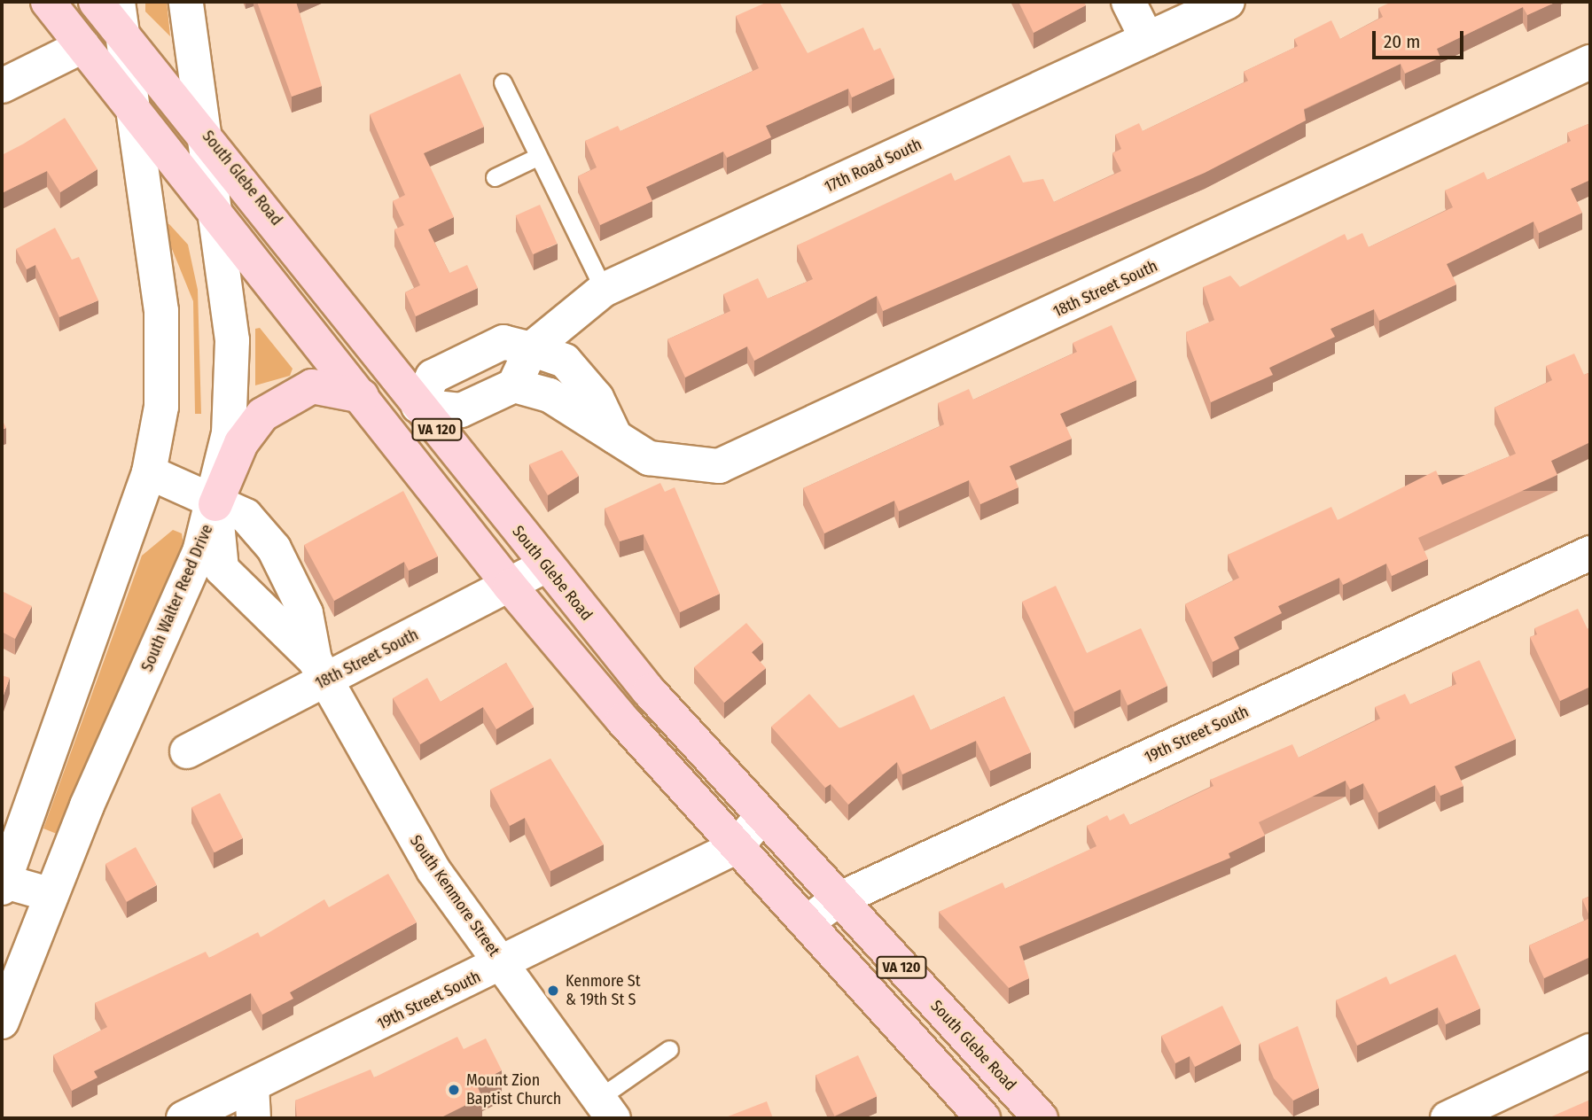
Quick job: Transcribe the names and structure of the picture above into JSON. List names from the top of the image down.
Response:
{
  "streets": {
    "main road": ["South Glebe Road", "VA 120"],
    "street": [
      "17th Road South",
      "18th Street South",
      "South Walter Reed Drive",
      "19th Street South",
      "South Kenmore Street"
    ]
  },
  "crossings": [
    ["17th Road South", "18th Street South"],
    ["South Glebe Road", "18th Street South"],
    ["South Glebe Road", "South Walter Reed Drive"],
    ["South Glebe Road", "19th Street South"],
    ["18th Street South", "VA 120"],
    ["18th Street South", "South Kenmore Street"],
    ["VA 120", "South Walter Reed Drive"],
    ["VA 120", "19th Street South"],
    ["South Walter Reed Drive", "South Kenmore Street"],
    ["19th Street South", "South Kenmore Street"]
  ],
  "places": ["Kenmore St & 19th St S", "Mount Zion Baptist Church"],
  "scale_bar": "20 m"
}
